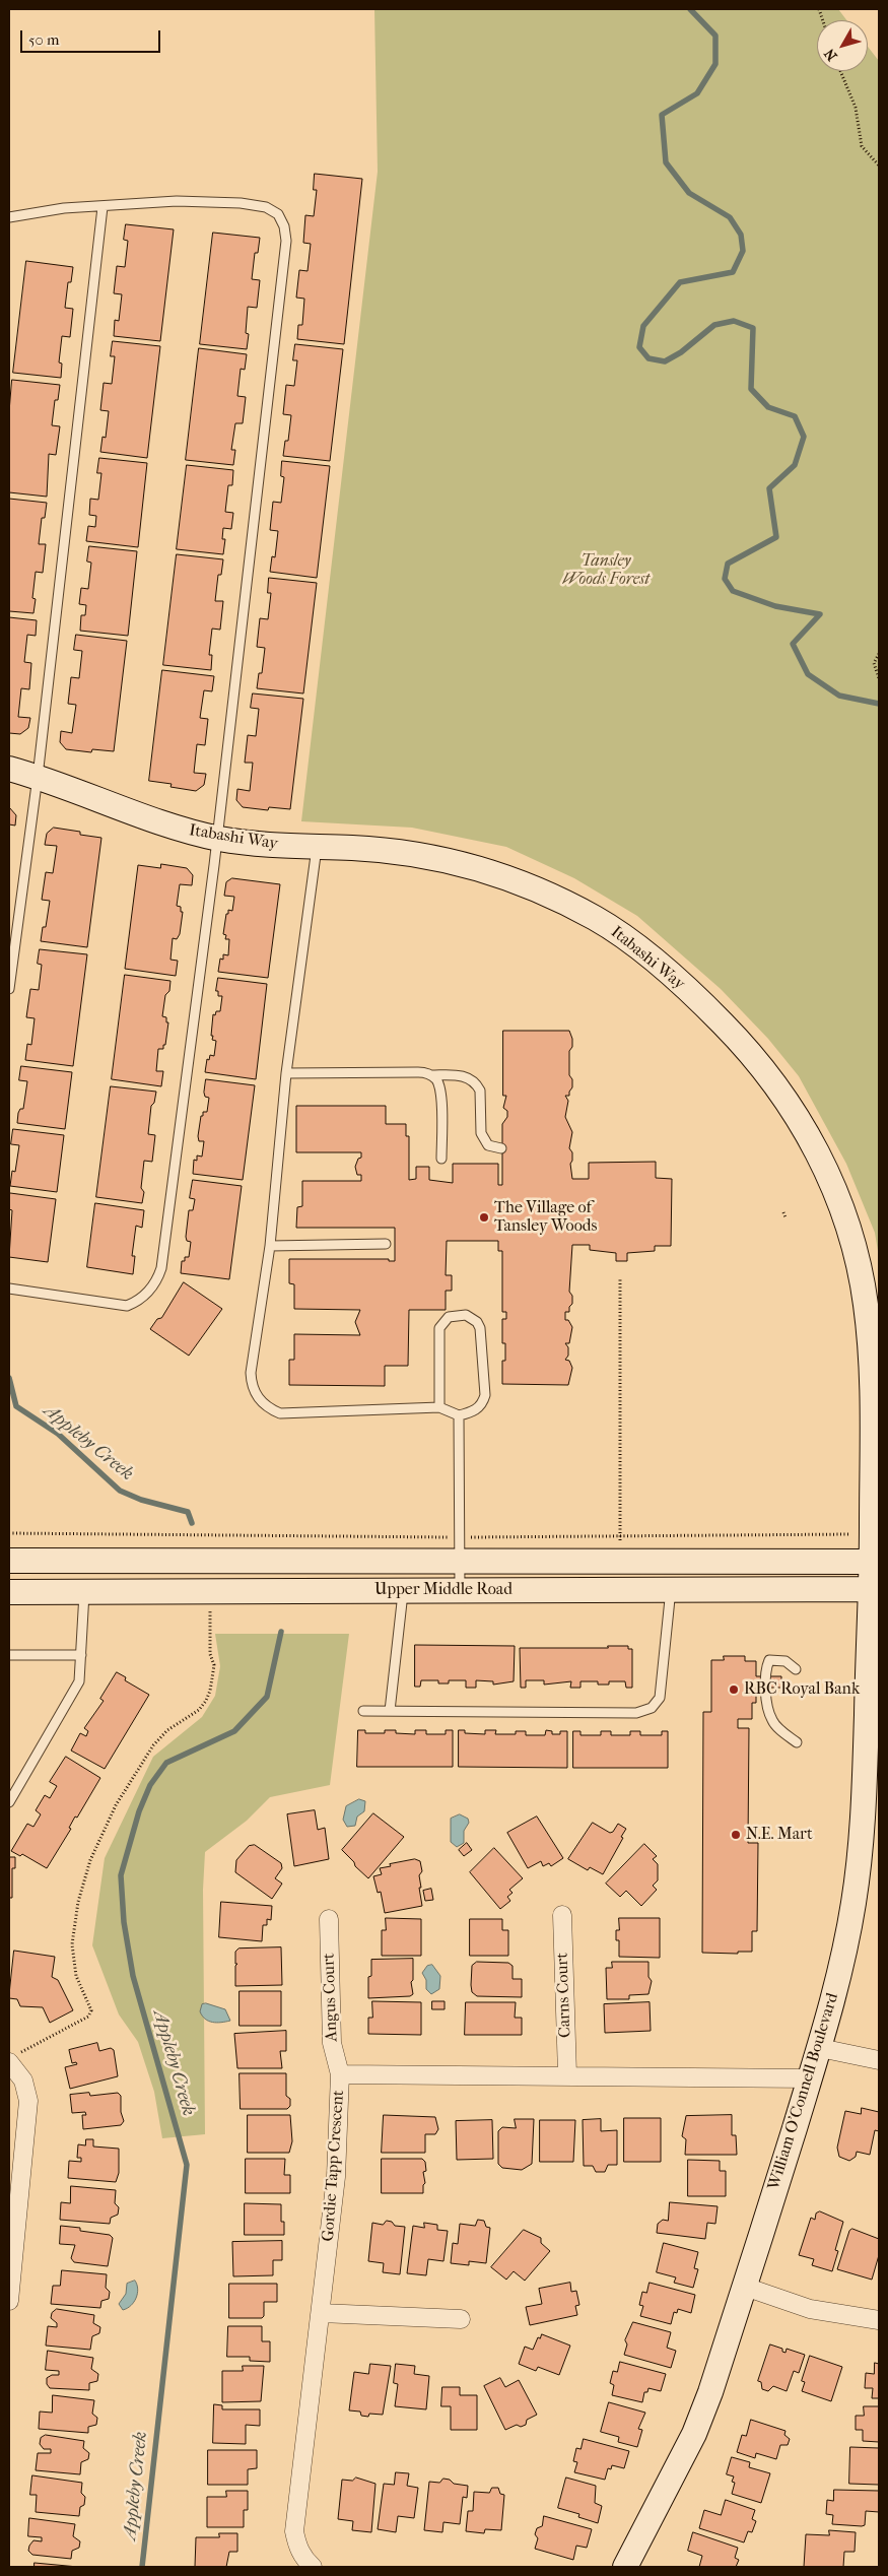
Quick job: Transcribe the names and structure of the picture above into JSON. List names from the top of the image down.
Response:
{
  "streets": {
    "street": [
      "Itabashi Way",
      "Upper Middle Road",
      "Carns Court",
      "Angus Court",
      "William O'Connell Boulevard",
      "Gordie Tapp Crescent"
    ]
  },
  "crossings": [
    ["Itabashi Way", "Upper Middle Road"],
    ["Itabashi Way", "William O'Connell Boulevard"],
    ["Upper Middle Road", "William O'Connell Boulevard"],
    ["Carns Court", "Gordie Tapp Crescent"],
    ["Angus Court", "Gordie Tapp Crescent"],
    ["William O'Connell Boulevard", "Gordie Tapp Crescent"]
  ],
  "water": ["Appleby Creek"],
  "parks": ["Tansley Woods Forest"],
  "places": ["The Village of Tansley Woods", "RBC Royal Bank", "N.E. Mart"],
  "scale_bar": "50 m",
  "north": "bottom left"
}
